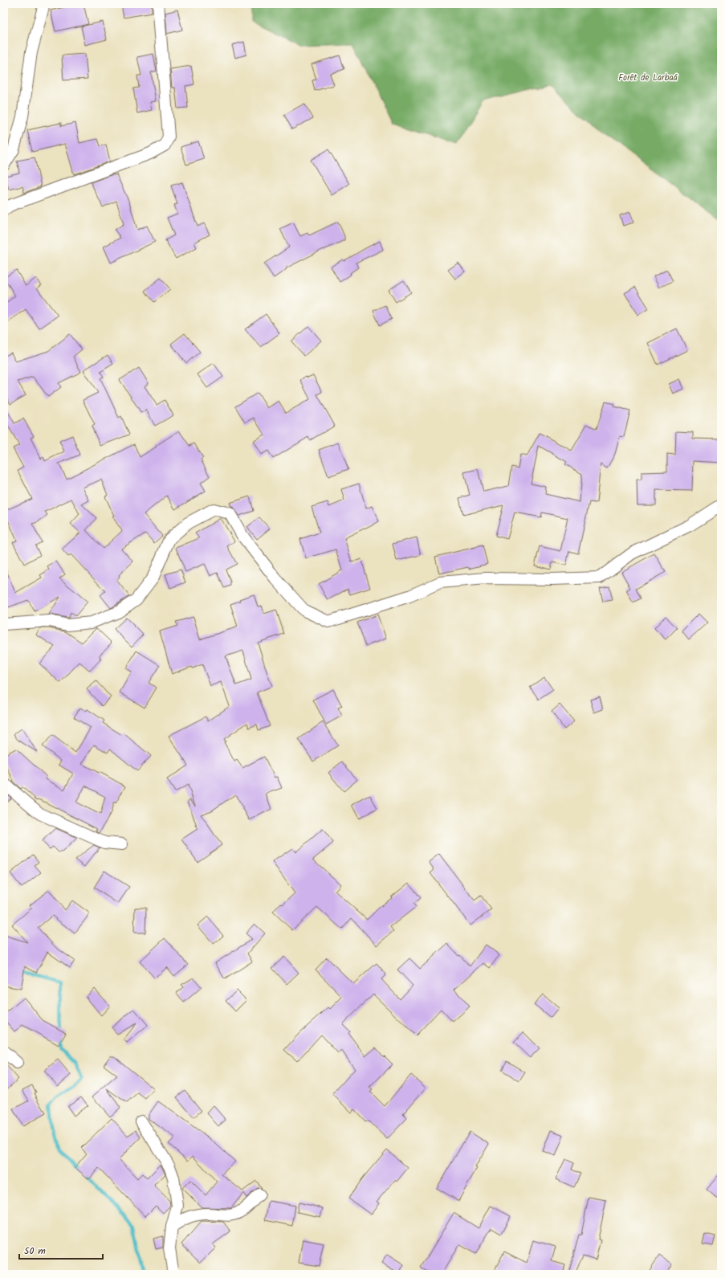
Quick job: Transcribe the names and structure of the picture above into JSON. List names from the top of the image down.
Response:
{
  "parks": ["Forêt de Larbaâ"],
  "scale_bar": "50 m"
}
